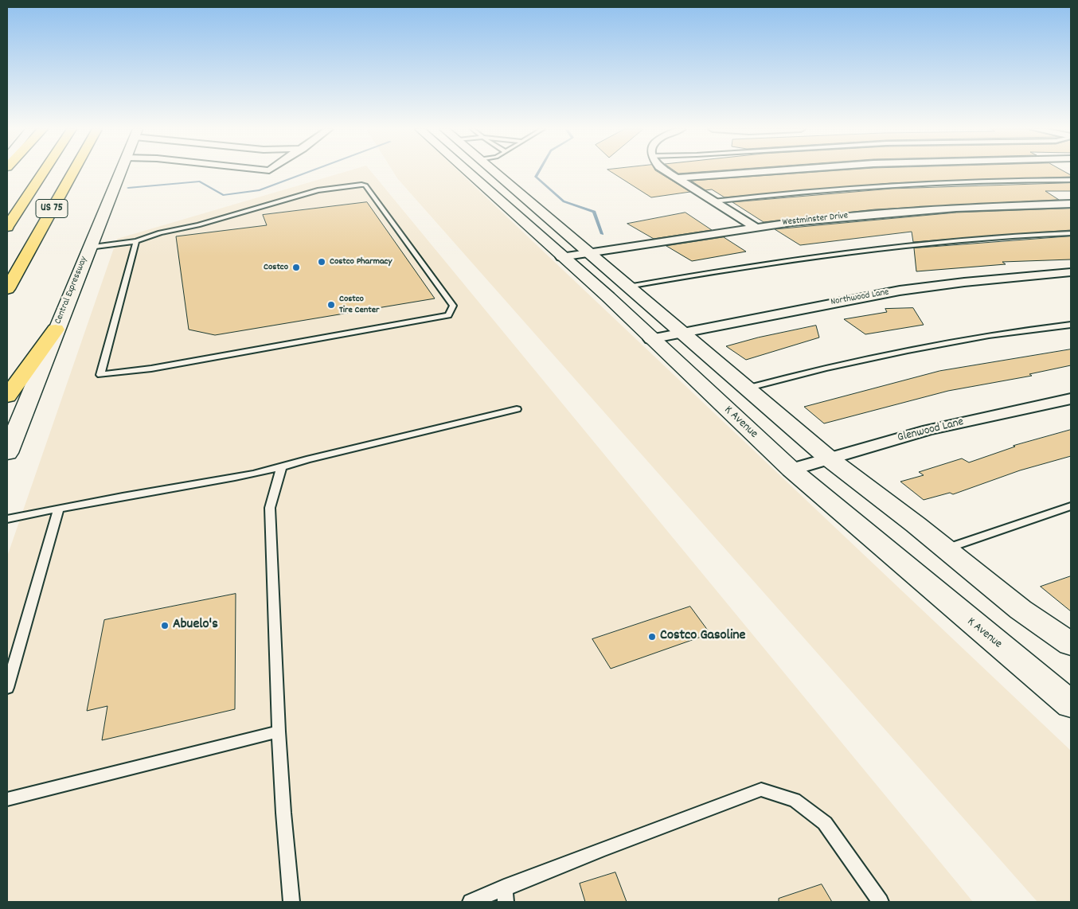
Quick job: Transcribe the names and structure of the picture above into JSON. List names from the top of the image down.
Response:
{
  "streets": {
    "highway": ["US 75"],
    "main road": ["Central Expressway", "K Avenue"],
    "street": ["Westminster Drive", "Northwood Lane", "Glenwood Lane"]
  },
  "crossings": [
    ["Westminster Drive", "K Avenue"],
    ["Northwood Lane", "K Avenue"],
    ["K Avenue", "Glenwood Lane"]
  ],
  "places": [
    "Costco Pharmacy",
    "Costco",
    "Costco Tire Center",
    "Abuelo's",
    "Costco Gasoline"
  ]
}
